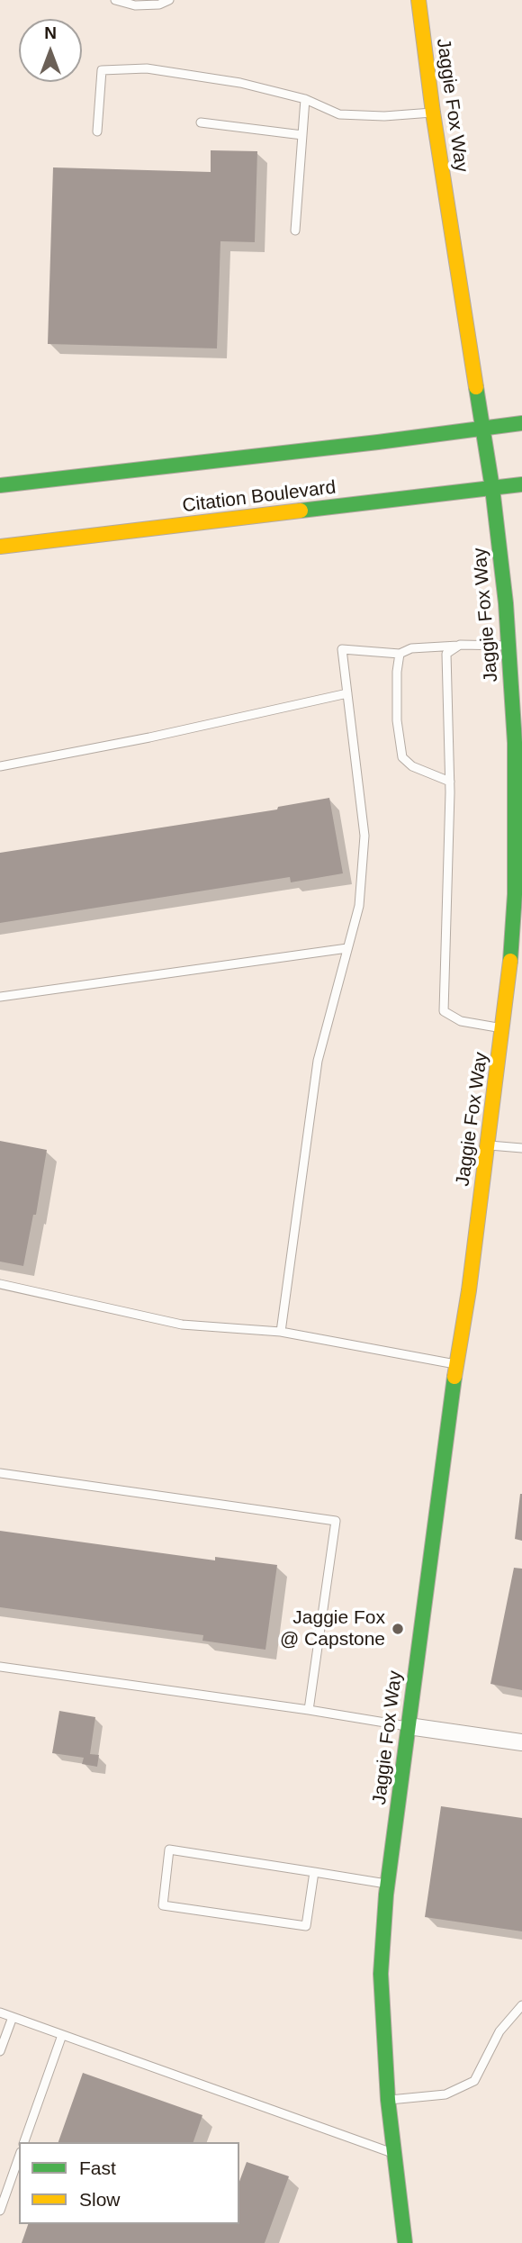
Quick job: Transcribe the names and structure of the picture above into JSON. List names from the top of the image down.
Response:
{
  "streets": {
    "street": ["Jaggie Fox Way", "Citation Boulevard"]
  },
  "crossings": [
    ["Jaggie Fox Way", "Citation Boulevard"]
  ],
  "places": ["Jaggie Fox @ Capstone"],
  "legend": ["Fast", "Slow"],
  "north": "top"
}
